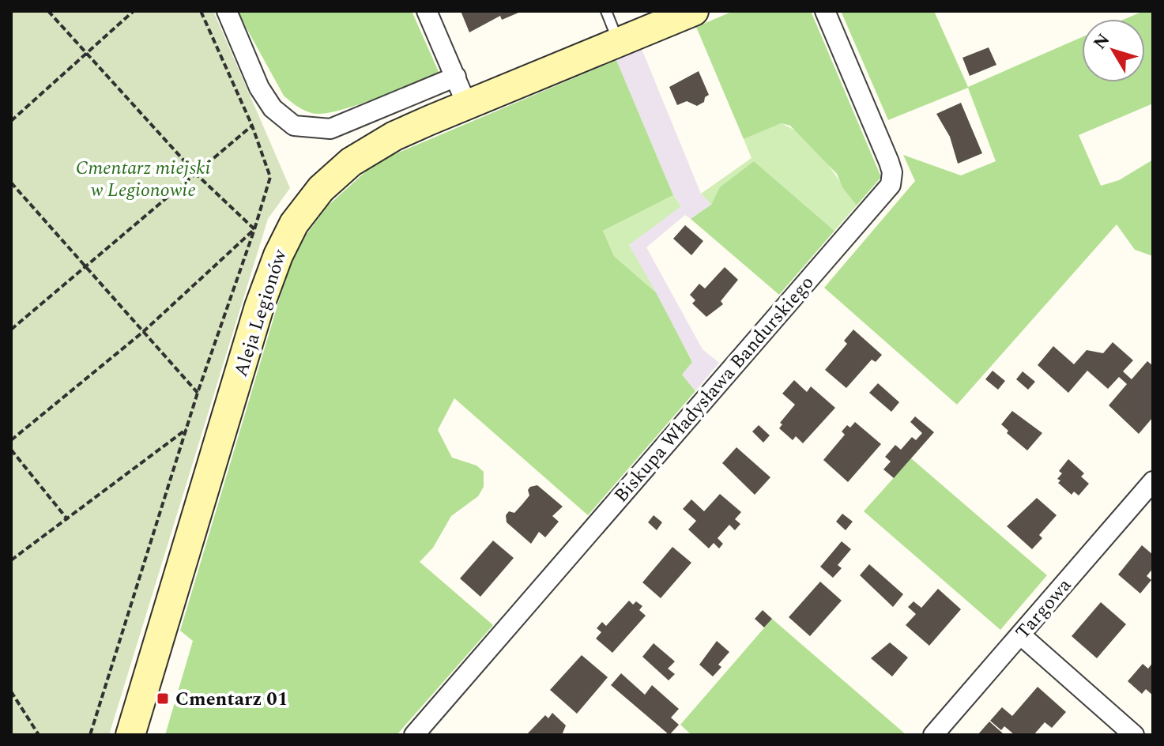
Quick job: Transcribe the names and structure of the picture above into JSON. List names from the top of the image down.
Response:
{
  "streets": {
    "street": ["Aleja Legionów", "Biskupa Władysława Bandurskiego", "Targowa"]
  },
  "parks": ["Cmentarz miejski w Legionowie"],
  "places": {
    "transit": ["Cmentarz 01"]
  },
  "north": "top left"
}
